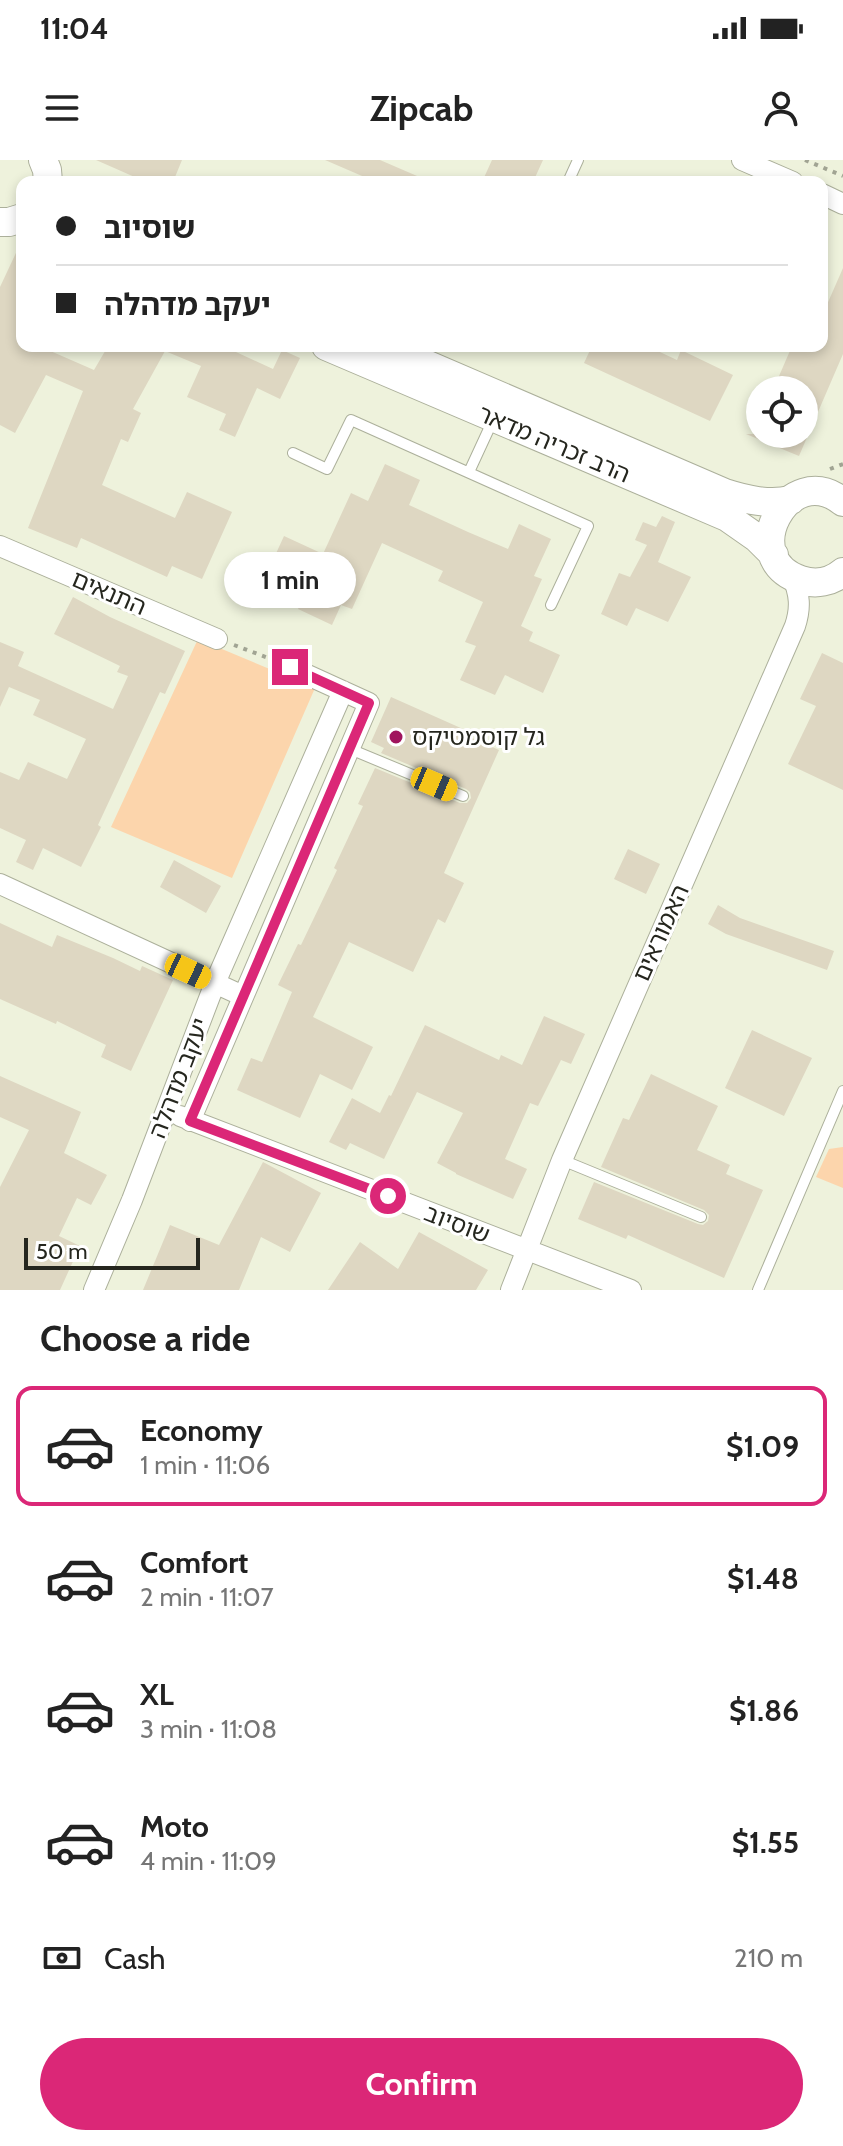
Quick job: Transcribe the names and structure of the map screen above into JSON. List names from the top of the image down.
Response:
{
  "streets": {
    "street": [
      "הרב זכריה מדאר",
      "התנאים",
      "האמוראים",
      "יעקב מדהלה",
      "שוסיוב"
    ]
  },
  "crossings": [
    ["הרב זכריה מדאר", "האמוראים"],
    ["האמוראים", "שוסיוב"],
    ["יעקב מדהלה", "שוסיוב"]
  ],
  "places": ["גל קוסמטיקס"],
  "scale_bar": "50 m",
  "page": {
    "status": "11:04",
    "header": "Zipcab",
    "banner": ["שוסיוב", "יעקב מדהלה"],
    "bubble": "1 min",
    "scale": "50 m",
    "heading": "Choose a ride",
    "list": [
      {
        "name": "Economy",
        "note": "1 min · 11:06",
        "value": "$1.09"
      },
      {
        "name": "Comfort",
        "note": "2 min · 11:07",
        "value": "$1.48"
      },
      {
        "name": "XL",
        "note": "3 min · 11:08",
        "value": "$1.86"
      },
      {
        "name": "Moto",
        "note": "4 min · 11:09",
        "value": "$1.55"
      }
    ],
    "pay": ["Cash", "210 m"],
    "buttons": "Confirm"
  }
}
